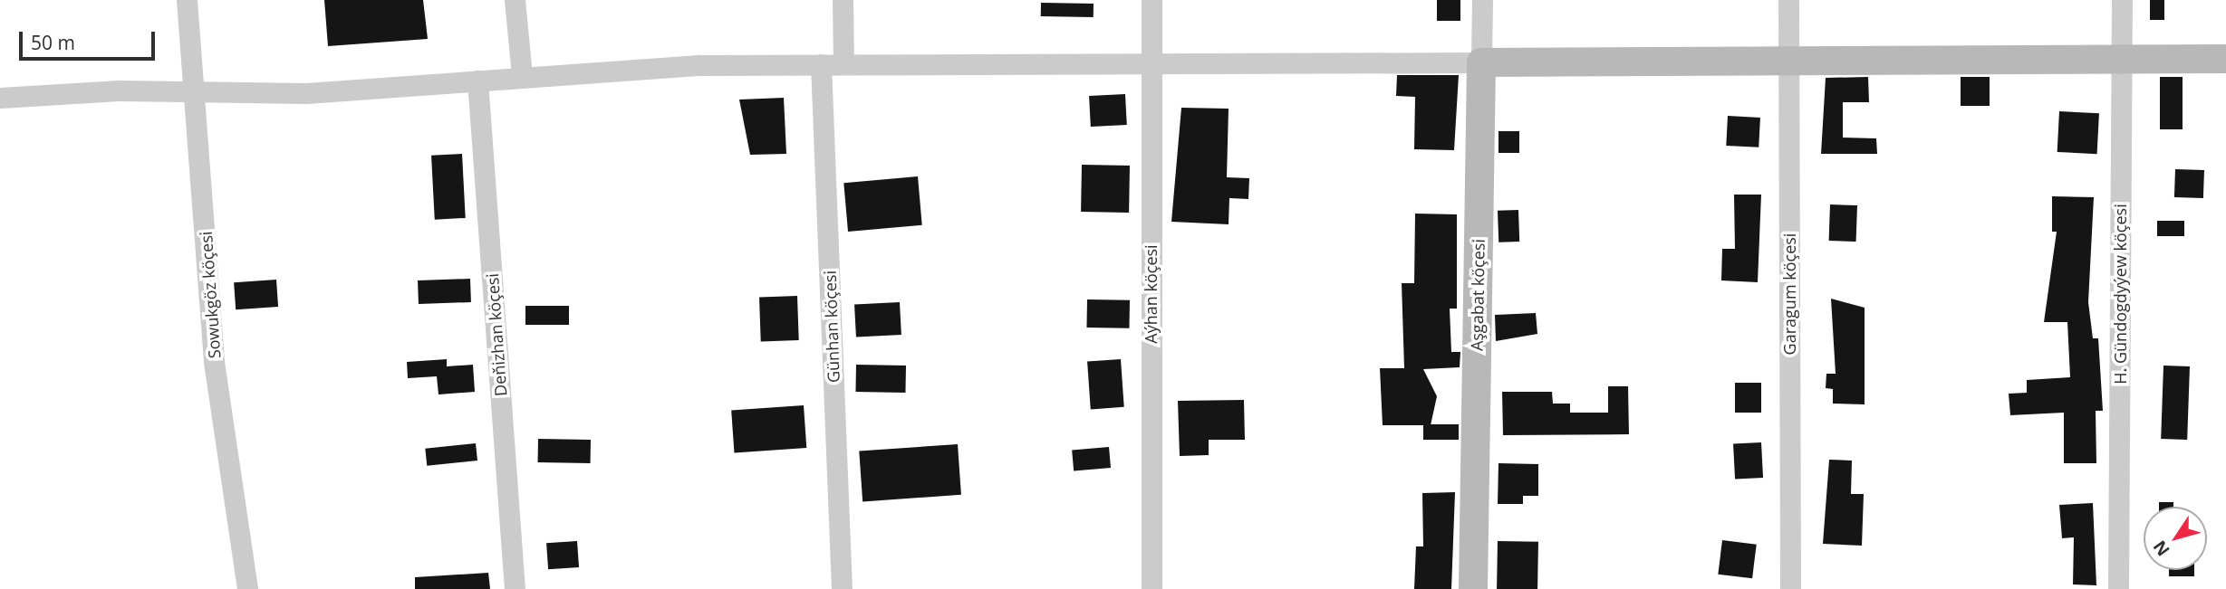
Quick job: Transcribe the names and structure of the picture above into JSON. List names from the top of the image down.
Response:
{
  "streets": {
    "street": [
      "Aýhan köçesi",
      "Garagum köçesi",
      "H. Gündogdyýew köçesi",
      "Sowukgöz köçesi",
      "Aşgabat köçesi",
      "Günhan köçesi",
      "Deňizhan köçesi"
    ]
  },
  "scale_bar": "50 m",
  "north": "bottom left"
}
